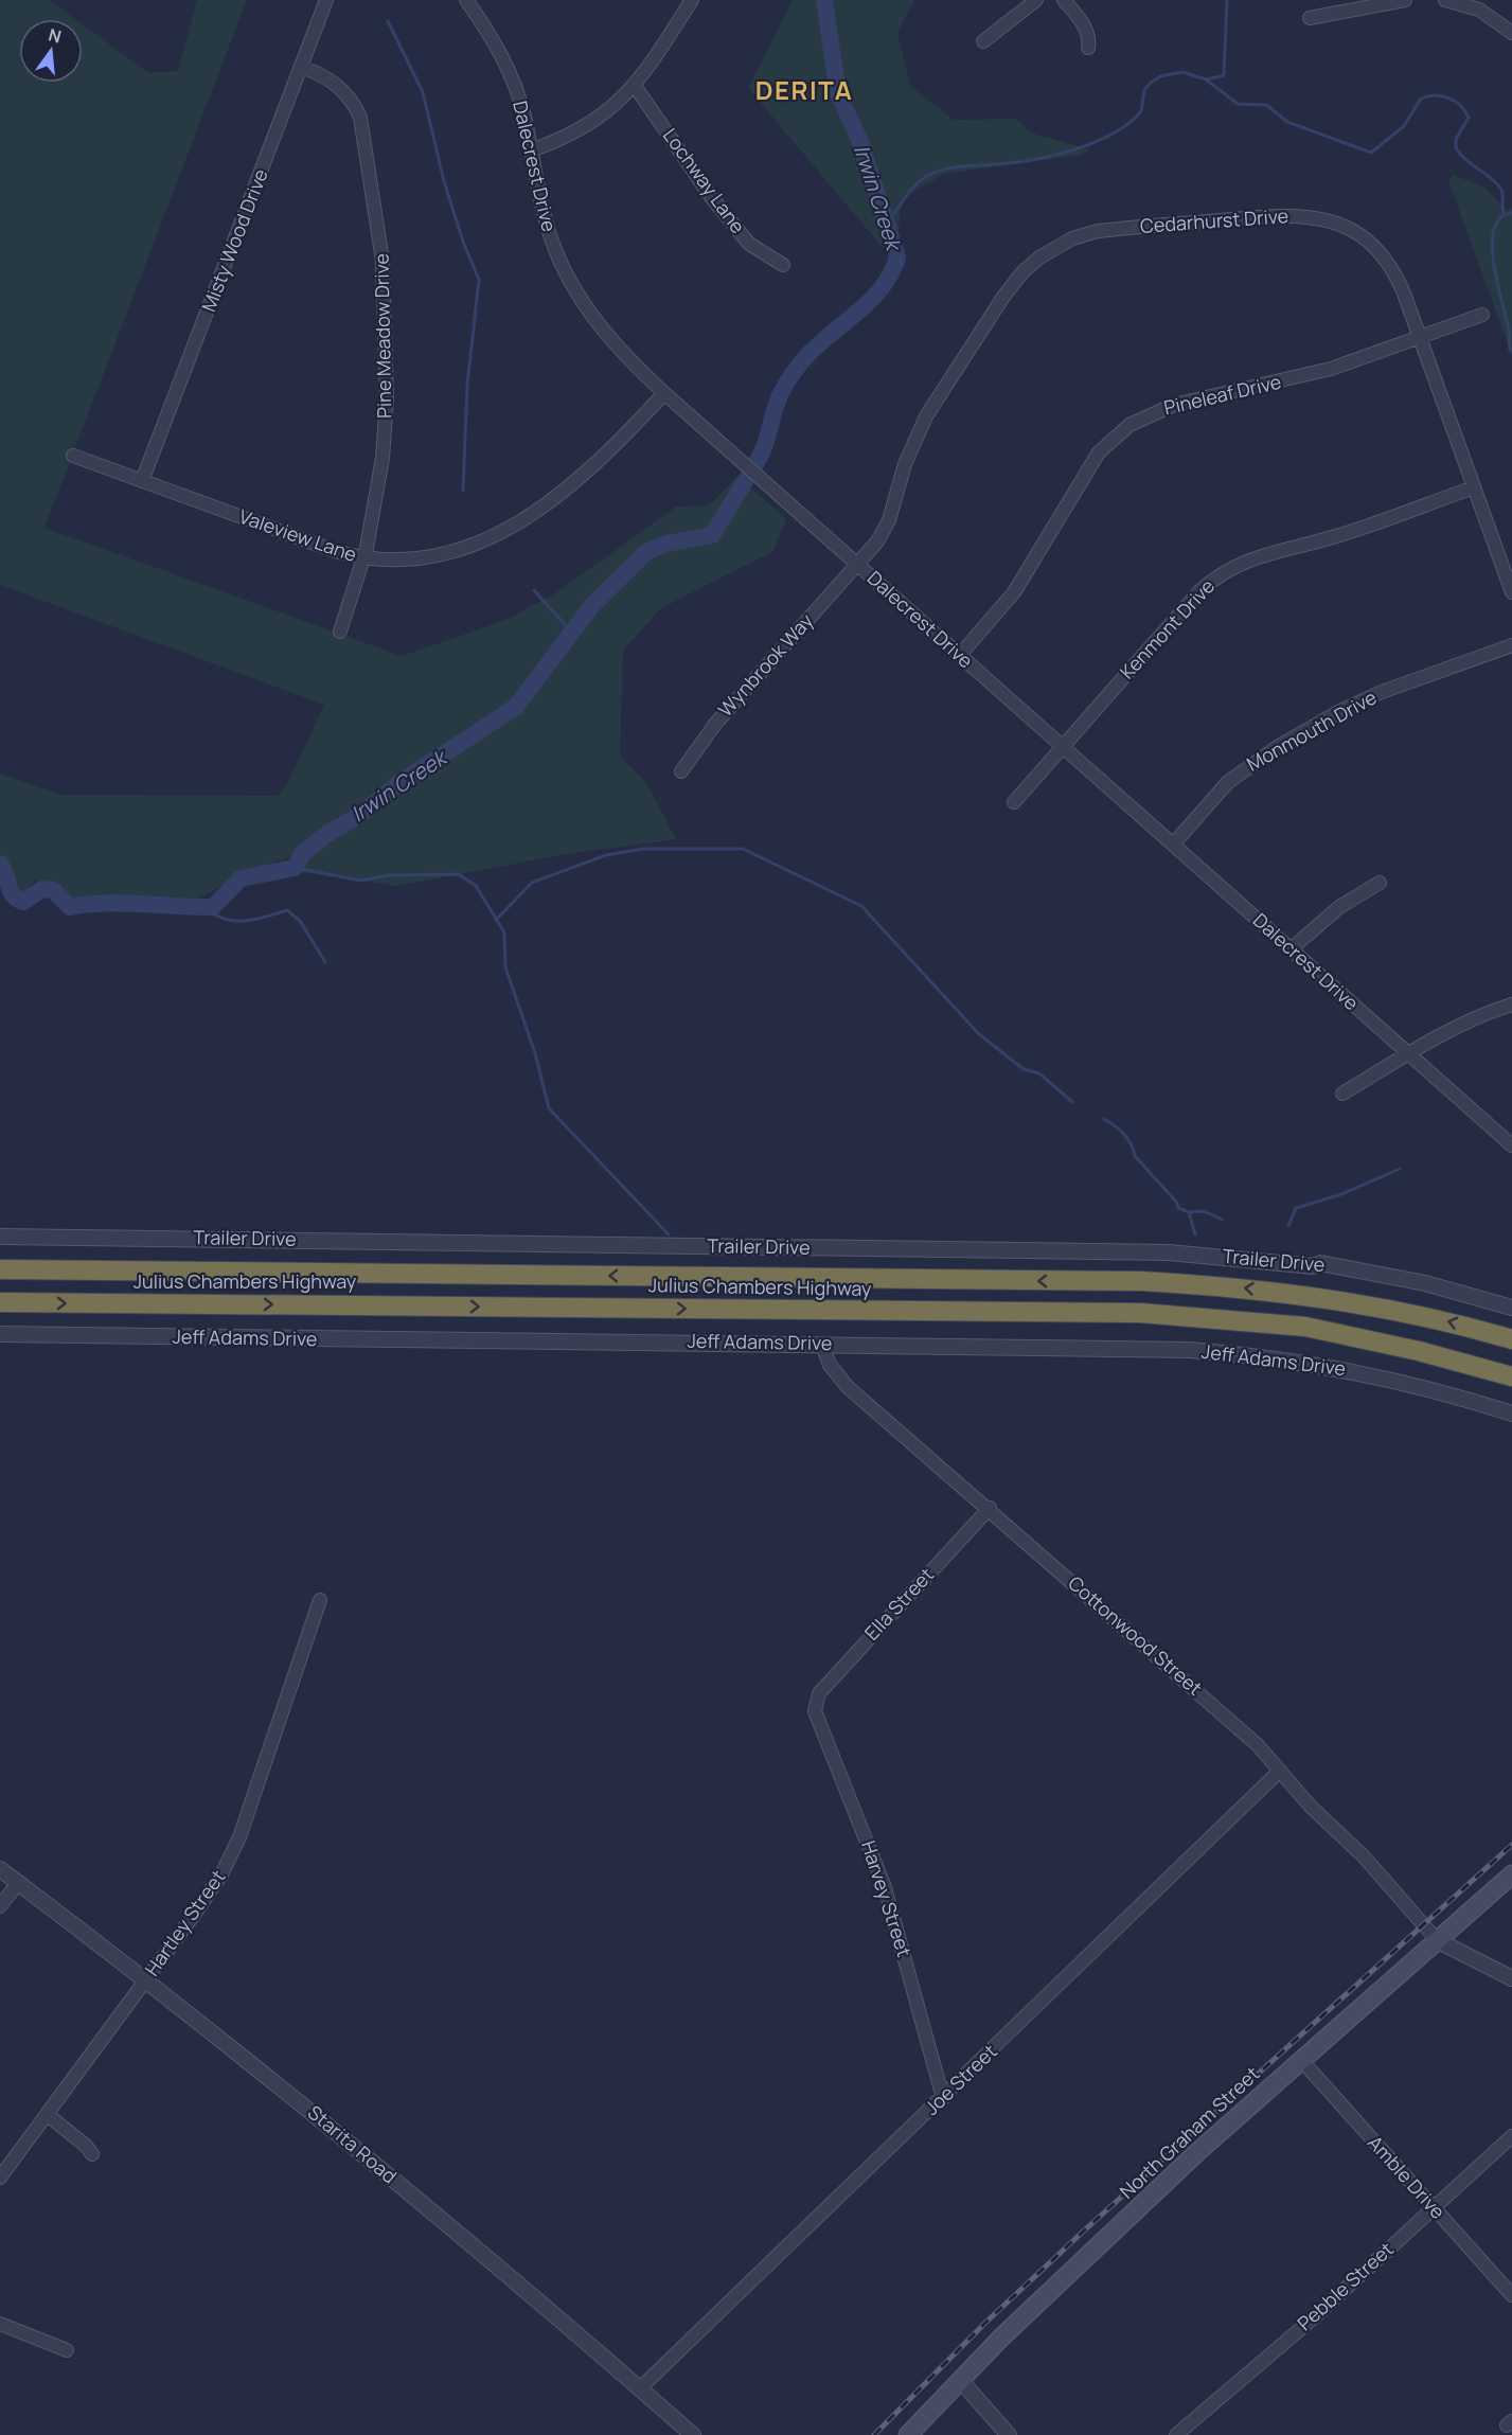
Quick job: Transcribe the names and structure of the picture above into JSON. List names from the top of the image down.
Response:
{
  "streets": {
    "highway": ["Julius Chambers Highway"],
    "main road": ["North Graham Street"],
    "street": [
      "Dalecrest Drive",
      "Lochway Lane",
      "Cedarhurst Drive",
      "Misty Wood Drive",
      "Pine Meadow Drive",
      "Pineleaf Drive",
      "Valeview Lane",
      "Kenmont Drive",
      "Wynbrook Way",
      "Monmouth Drive",
      "Trailer Drive",
      "Jeff Adams Drive",
      "Ella Street",
      "Cottonwood Street",
      "Harvey Street",
      "Hartley Street",
      "Joe Street",
      "Starita Road",
      "Amble Drive",
      "Pebble Street"
    ]
  },
  "crossings": [
    ["Dalecrest Drive", "Cedarhurst Drive"],
    ["Dalecrest Drive", "Pineleaf Drive"],
    ["Dalecrest Drive", "Valeview Lane"],
    ["Dalecrest Drive", "Kenmont Drive"],
    ["Dalecrest Drive", "Wynbrook Way"],
    ["Dalecrest Drive", "Monmouth Drive"],
    ["Cedarhurst Drive", "Pineleaf Drive"],
    ["Cedarhurst Drive", "Kenmont Drive"],
    ["Cedarhurst Drive", "Wynbrook Way"],
    ["Misty Wood Drive", "Pine Meadow Drive"],
    ["Misty Wood Drive", "Valeview Lane"],
    ["Pine Meadow Drive", "Valeview Lane"],
    ["Jeff Adams Drive", "Cottonwood Street"],
    ["Ella Street", "Cottonwood Street"],
    ["Ella Street", "Harvey Street"],
    ["Cottonwood Street", "Joe Street"],
    ["Cottonwood Street", "North Graham Street"],
    ["Harvey Street", "Joe Street"],
    ["Hartley Street", "Starita Road"],
    ["Joe Street", "Starita Road"],
    ["North Graham Street", "Amble Drive"],
    ["Amble Drive", "Pebble Street"]
  ],
  "districts": ["DERITA"],
  "water": ["Irwin Creek"],
  "north": "top"
}
